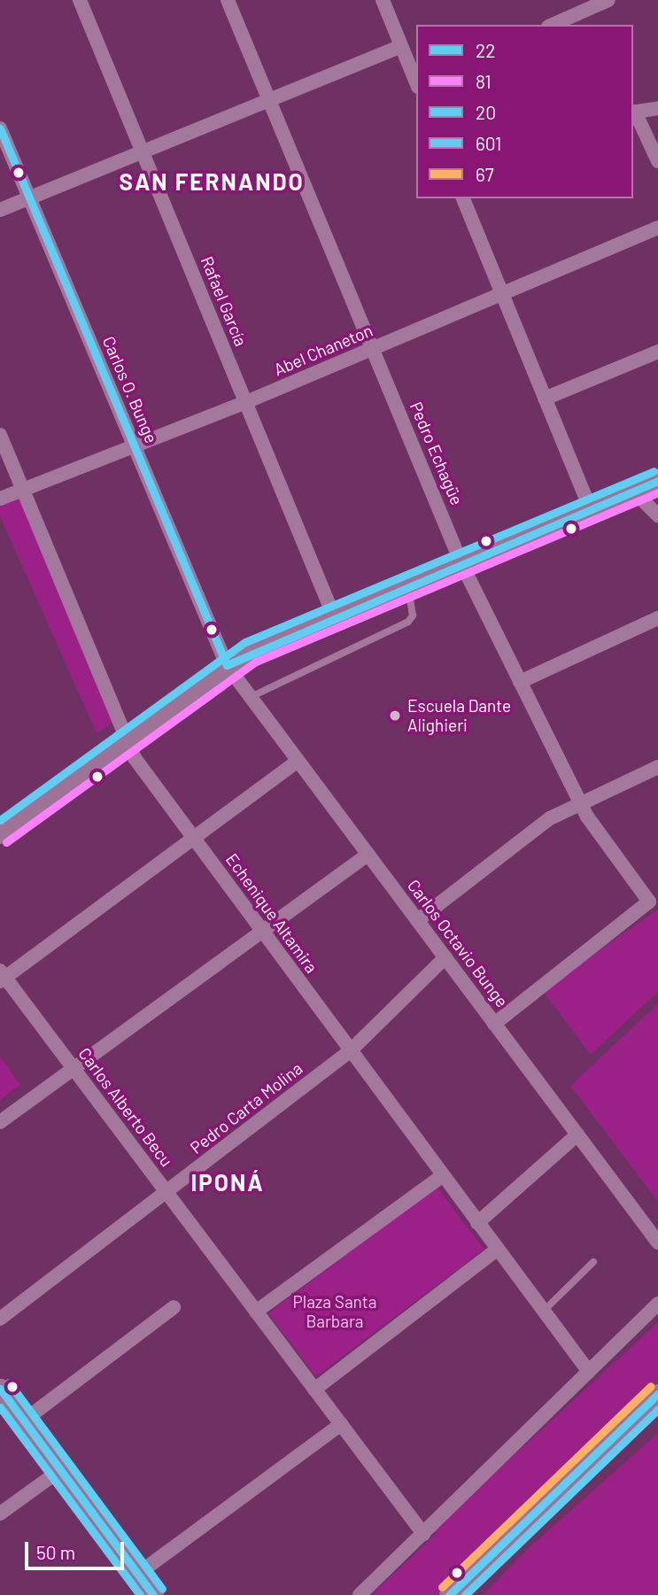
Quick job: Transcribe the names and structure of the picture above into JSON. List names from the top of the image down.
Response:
{
  "streets": {
    "street": [
      "Rafael García",
      "Abel Chaneton",
      "Carlos O. Bunge",
      "Pedro Echagüe",
      "Echenique Altamira",
      "Carlos Octavio Bunge",
      "Carlos Alberto Becu",
      "Pedro Carta Molina"
    ]
  },
  "crossings": [
    ["Rafael García", "Abel Chaneton"],
    ["Abel Chaneton", "Carlos O. Bunge"],
    ["Abel Chaneton", "Pedro Echagüe"],
    ["Abel Chaneton", "Echenique Altamira"],
    ["Carlos O. Bunge", "Carlos Octavio Bunge"],
    ["Pedro Echagüe", "Carlos Octavio Bunge"],
    ["Echenique Altamira", "Pedro Carta Molina"],
    ["Carlos Octavio Bunge", "Pedro Carta Molina"],
    ["Carlos Alberto Becu", "Pedro Carta Molina"]
  ],
  "districts": ["SAN FERNANDO", "IPONÁ"],
  "parks": ["Plaza Santa Barbara"],
  "places": ["Escuela Dante Alighieri"],
  "lines": [
    "transit line 22",
    "transit line 601",
    "transit line 81",
    "transit line 67",
    "transit line 20"
  ],
  "legend": [
    "22",
    "81",
    "20",
    "601",
    "67"
  ],
  "scale_bar": "50 m"
}
